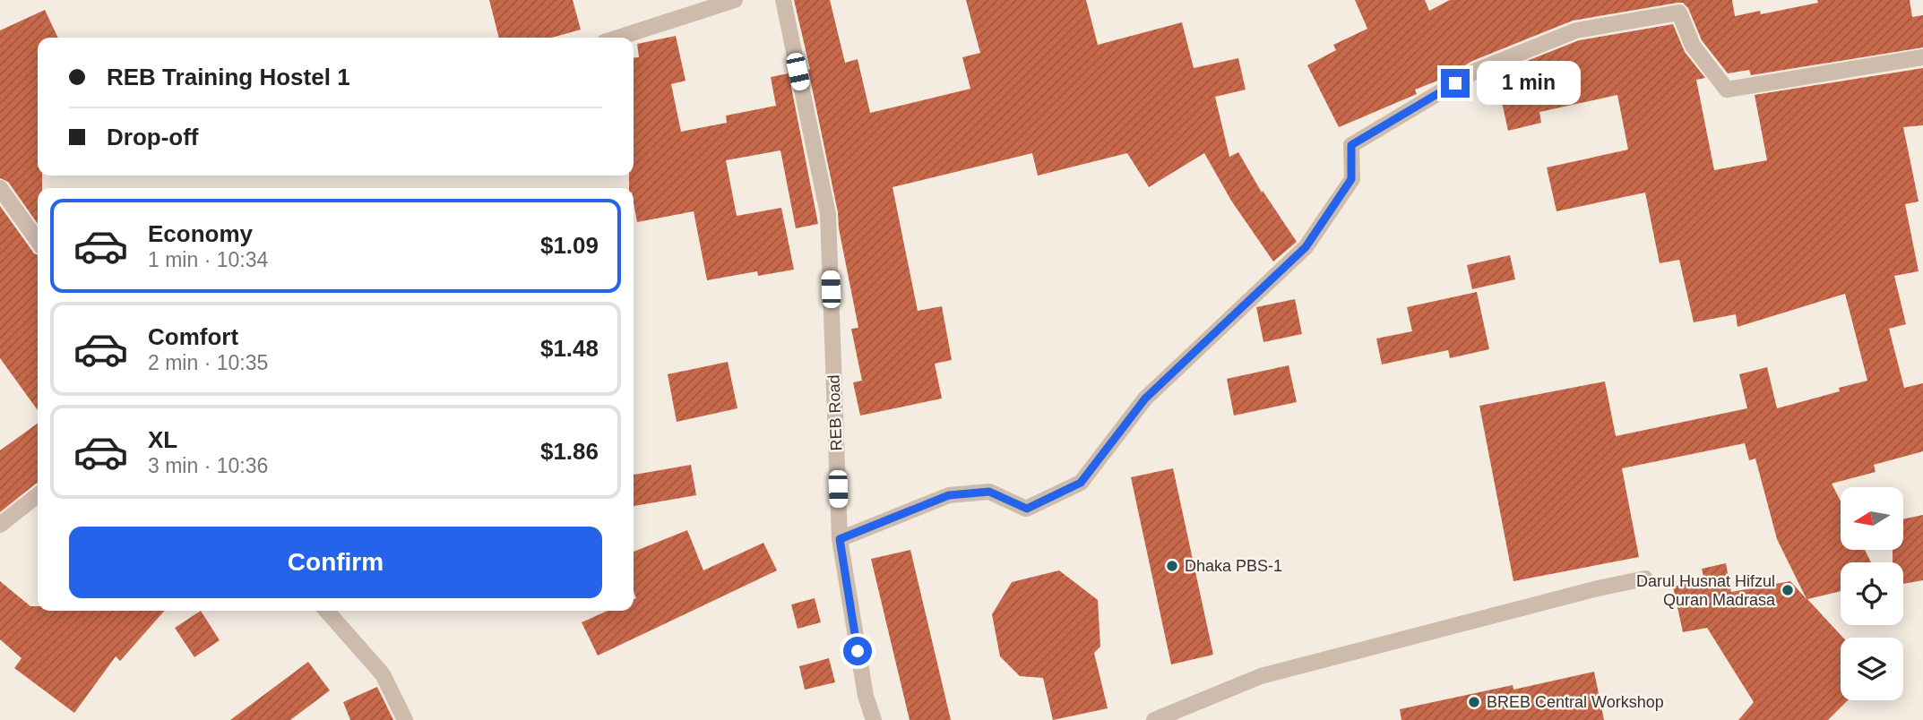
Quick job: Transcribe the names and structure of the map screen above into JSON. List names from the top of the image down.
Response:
{
  "streets": {
    "street": ["REB Road"]
  },
  "places": ["Dhaka PBS-1", "Darul Husnat Hifzul Quran Madrasa", "BREB Central Workshop"],
  "north": "left",
  "page": {
    "banner": ["REB Training Hostel 1", "Drop-off"],
    "bubble": "1 min",
    "list": [
      {
        "name": "Economy",
        "note": "1 min · 10:34",
        "value": "$1.09"
      },
      {
        "name": "Comfort",
        "note": "2 min · 10:35",
        "value": "$1.48"
      },
      {
        "name": "XL",
        "note": "3 min · 10:36",
        "value": "$1.86"
      }
    ],
    "buttons": "Confirm"
  }
}
